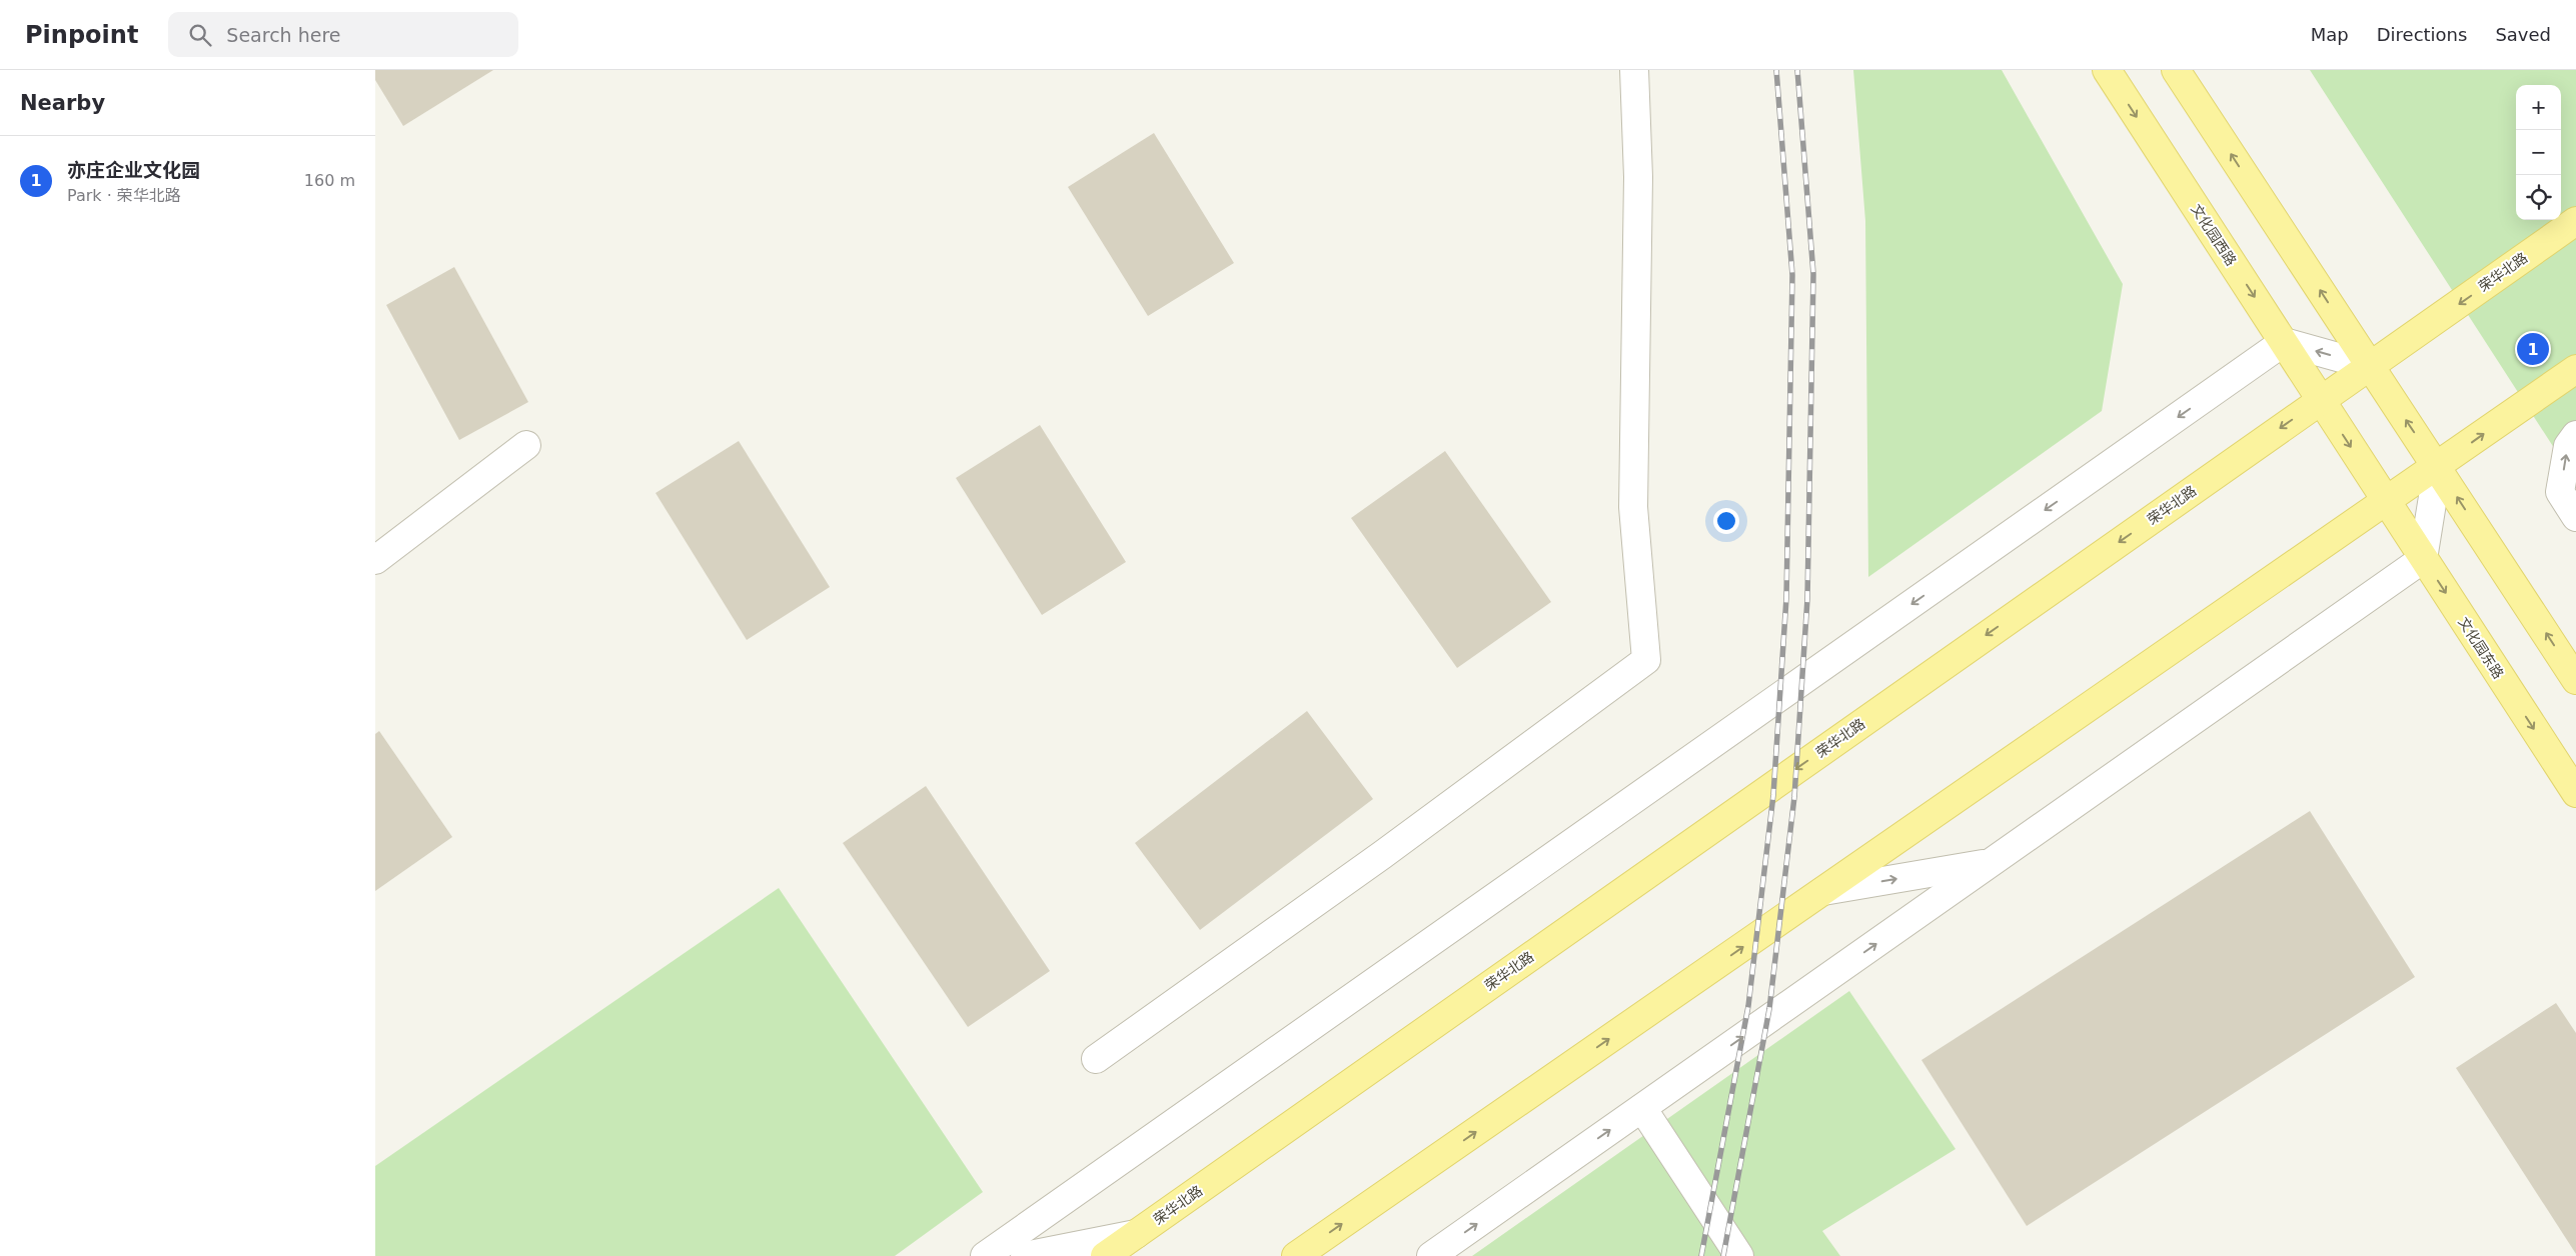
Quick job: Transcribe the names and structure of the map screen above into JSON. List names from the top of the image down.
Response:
{
  "streets": {
    "main road": ["文化园西路", "荣华北路", "文化园东路"]
  },
  "crossings": [
    ["文化园西路", "荣华北路"],
    ["文化园西路", "文化园东路"]
  ],
  "page": {
    "header": "Pinpoint",
    "search": "Search here",
    "nav": ["Map", "Directions", "Saved"],
    "heading": "Nearby",
    "map_buttons": ["+", "−"],
    "list": [
      {
        "mark": "1",
        "name": "亦庄企业文化园",
        "note": "Park · 荣华北路",
        "value": "160 m"
      }
    ],
    "pins": "1"
  }
}
